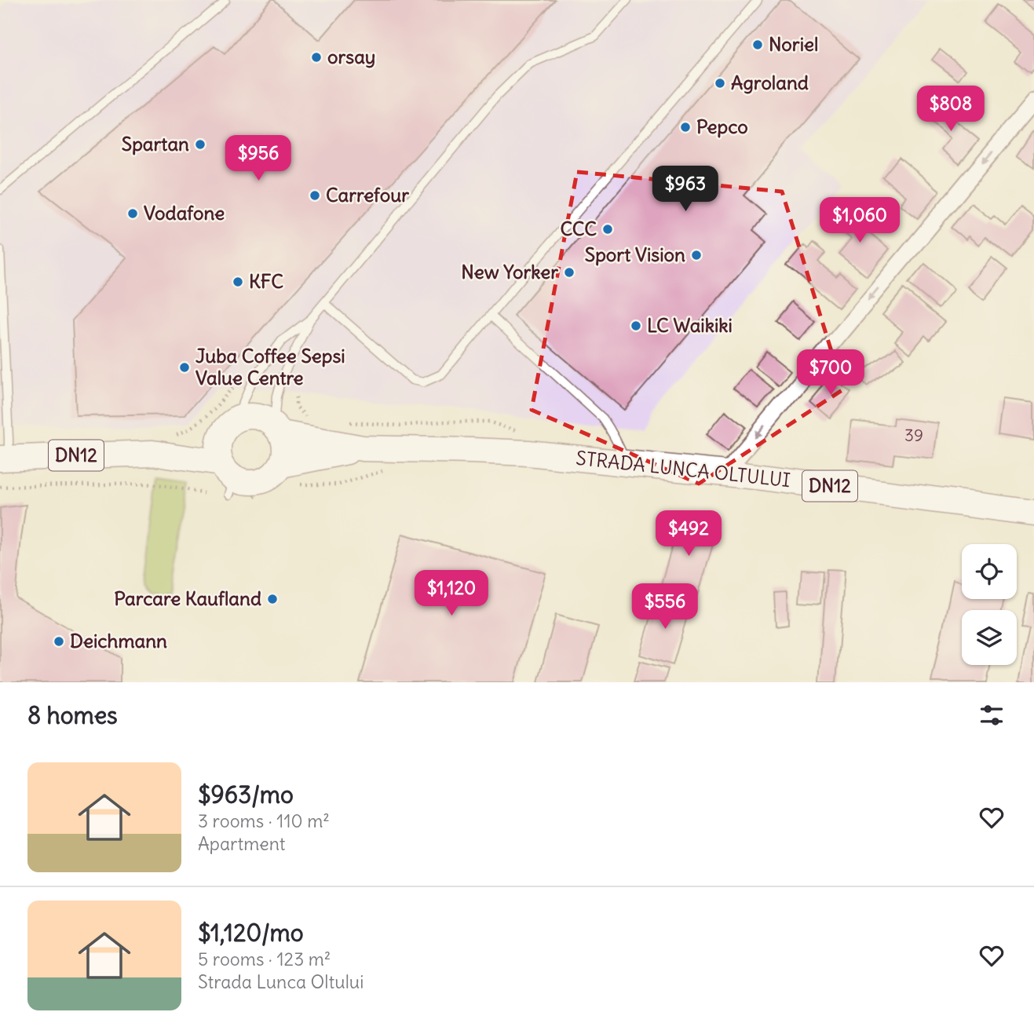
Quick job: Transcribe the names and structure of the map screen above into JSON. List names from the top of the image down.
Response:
{
  "streets": {
    "main road": ["DN12", "STRADA LUNCA OLTULUI"]
  },
  "places": [
    "Noriel",
    "orsay",
    "Agroland",
    "Pepco",
    "Spartan",
    "Carrefour",
    "Vodafone",
    "CCC",
    "Sport Vision",
    "New Yorker",
    "KFC",
    "LC Waikiki",
    "Juba Coffee Sepsi Value Centre",
    "Parcare Kaufland",
    "Deichmann"
  ],
  "house_numbers": ["39"],
  "page": {
    "price": [
      "$808",
      "$956",
      "$963",
      "$1,060",
      "$700",
      "$492",
      "$1,120",
      "$556"
    ],
    "heading": "8 homes",
    "list": [
      {
        "name": "$963/mo",
        "note": "3 rooms · 110 m² · Apartment"
      },
      {
        "name": "$1,120/mo",
        "note": "5 rooms · 123 m² · Strada Lunca Oltului"
      }
    ]
  }
}
